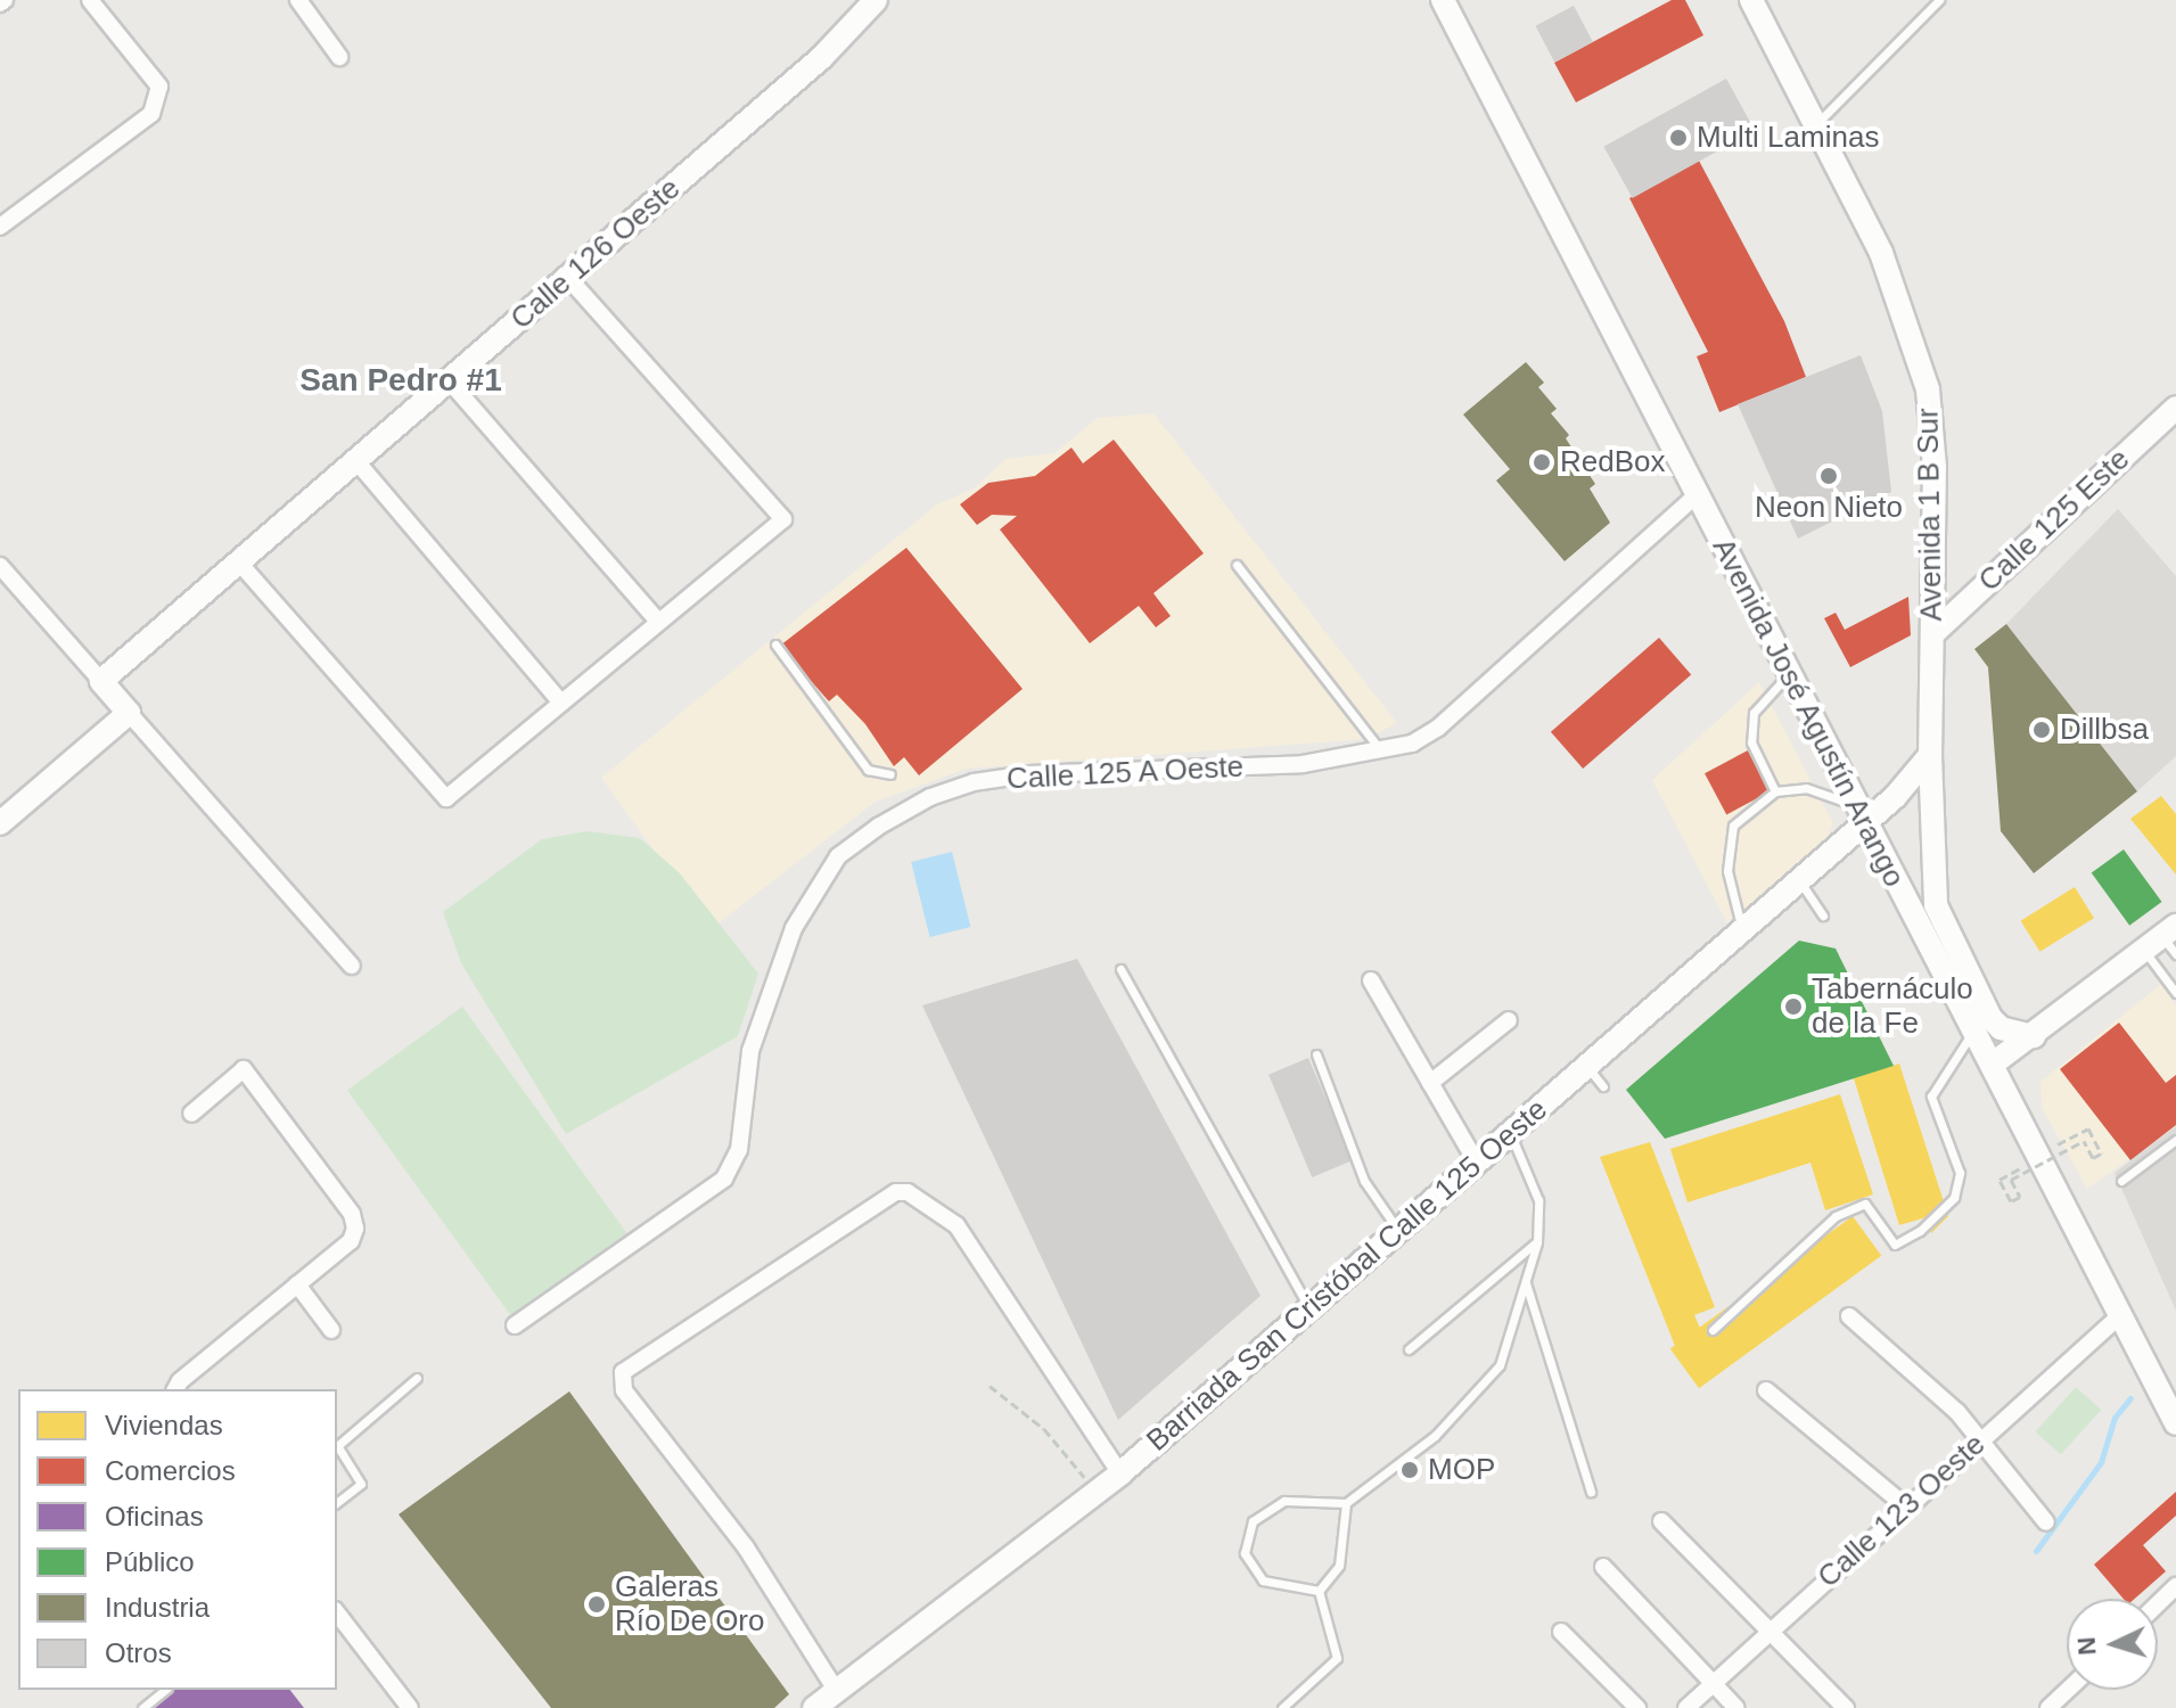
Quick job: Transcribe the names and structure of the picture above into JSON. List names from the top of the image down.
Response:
{
  "streets": {
    "street": [
      "Calle 126 Oeste",
      "Avenida 1 B Sur",
      "Calle 125 Este",
      "Avenida José Agustín Arango",
      "Calle 125 A Oeste",
      "Barriada San Cristóbal Calle 125 Oeste",
      "Calle 123 Oeste"
    ]
  },
  "crossings": [
    ["Avenida 1 B Sur", "Calle 125 Este"],
    ["Avenida José Agustín Arango", "Calle 125 A Oeste"],
    ["Avenida José Agustín Arango", "Barriada San Cristóbal Calle 125 Oeste"],
    ["Avenida José Agustín Arango", "Calle 123 Oeste"]
  ],
  "districts": ["San Pedro #1"],
  "places": [
    "Multi Laminas",
    "RedBox",
    "Neon Nieto",
    "Dillbsa",
    "Tabernáculo de la Fe",
    "MOP",
    "Galeras Río De Oro"
  ],
  "legend": [
    "Viviendas",
    "Comercios",
    "Oficinas",
    "Público",
    "Industria",
    "Otros"
  ],
  "north": "left"
}
